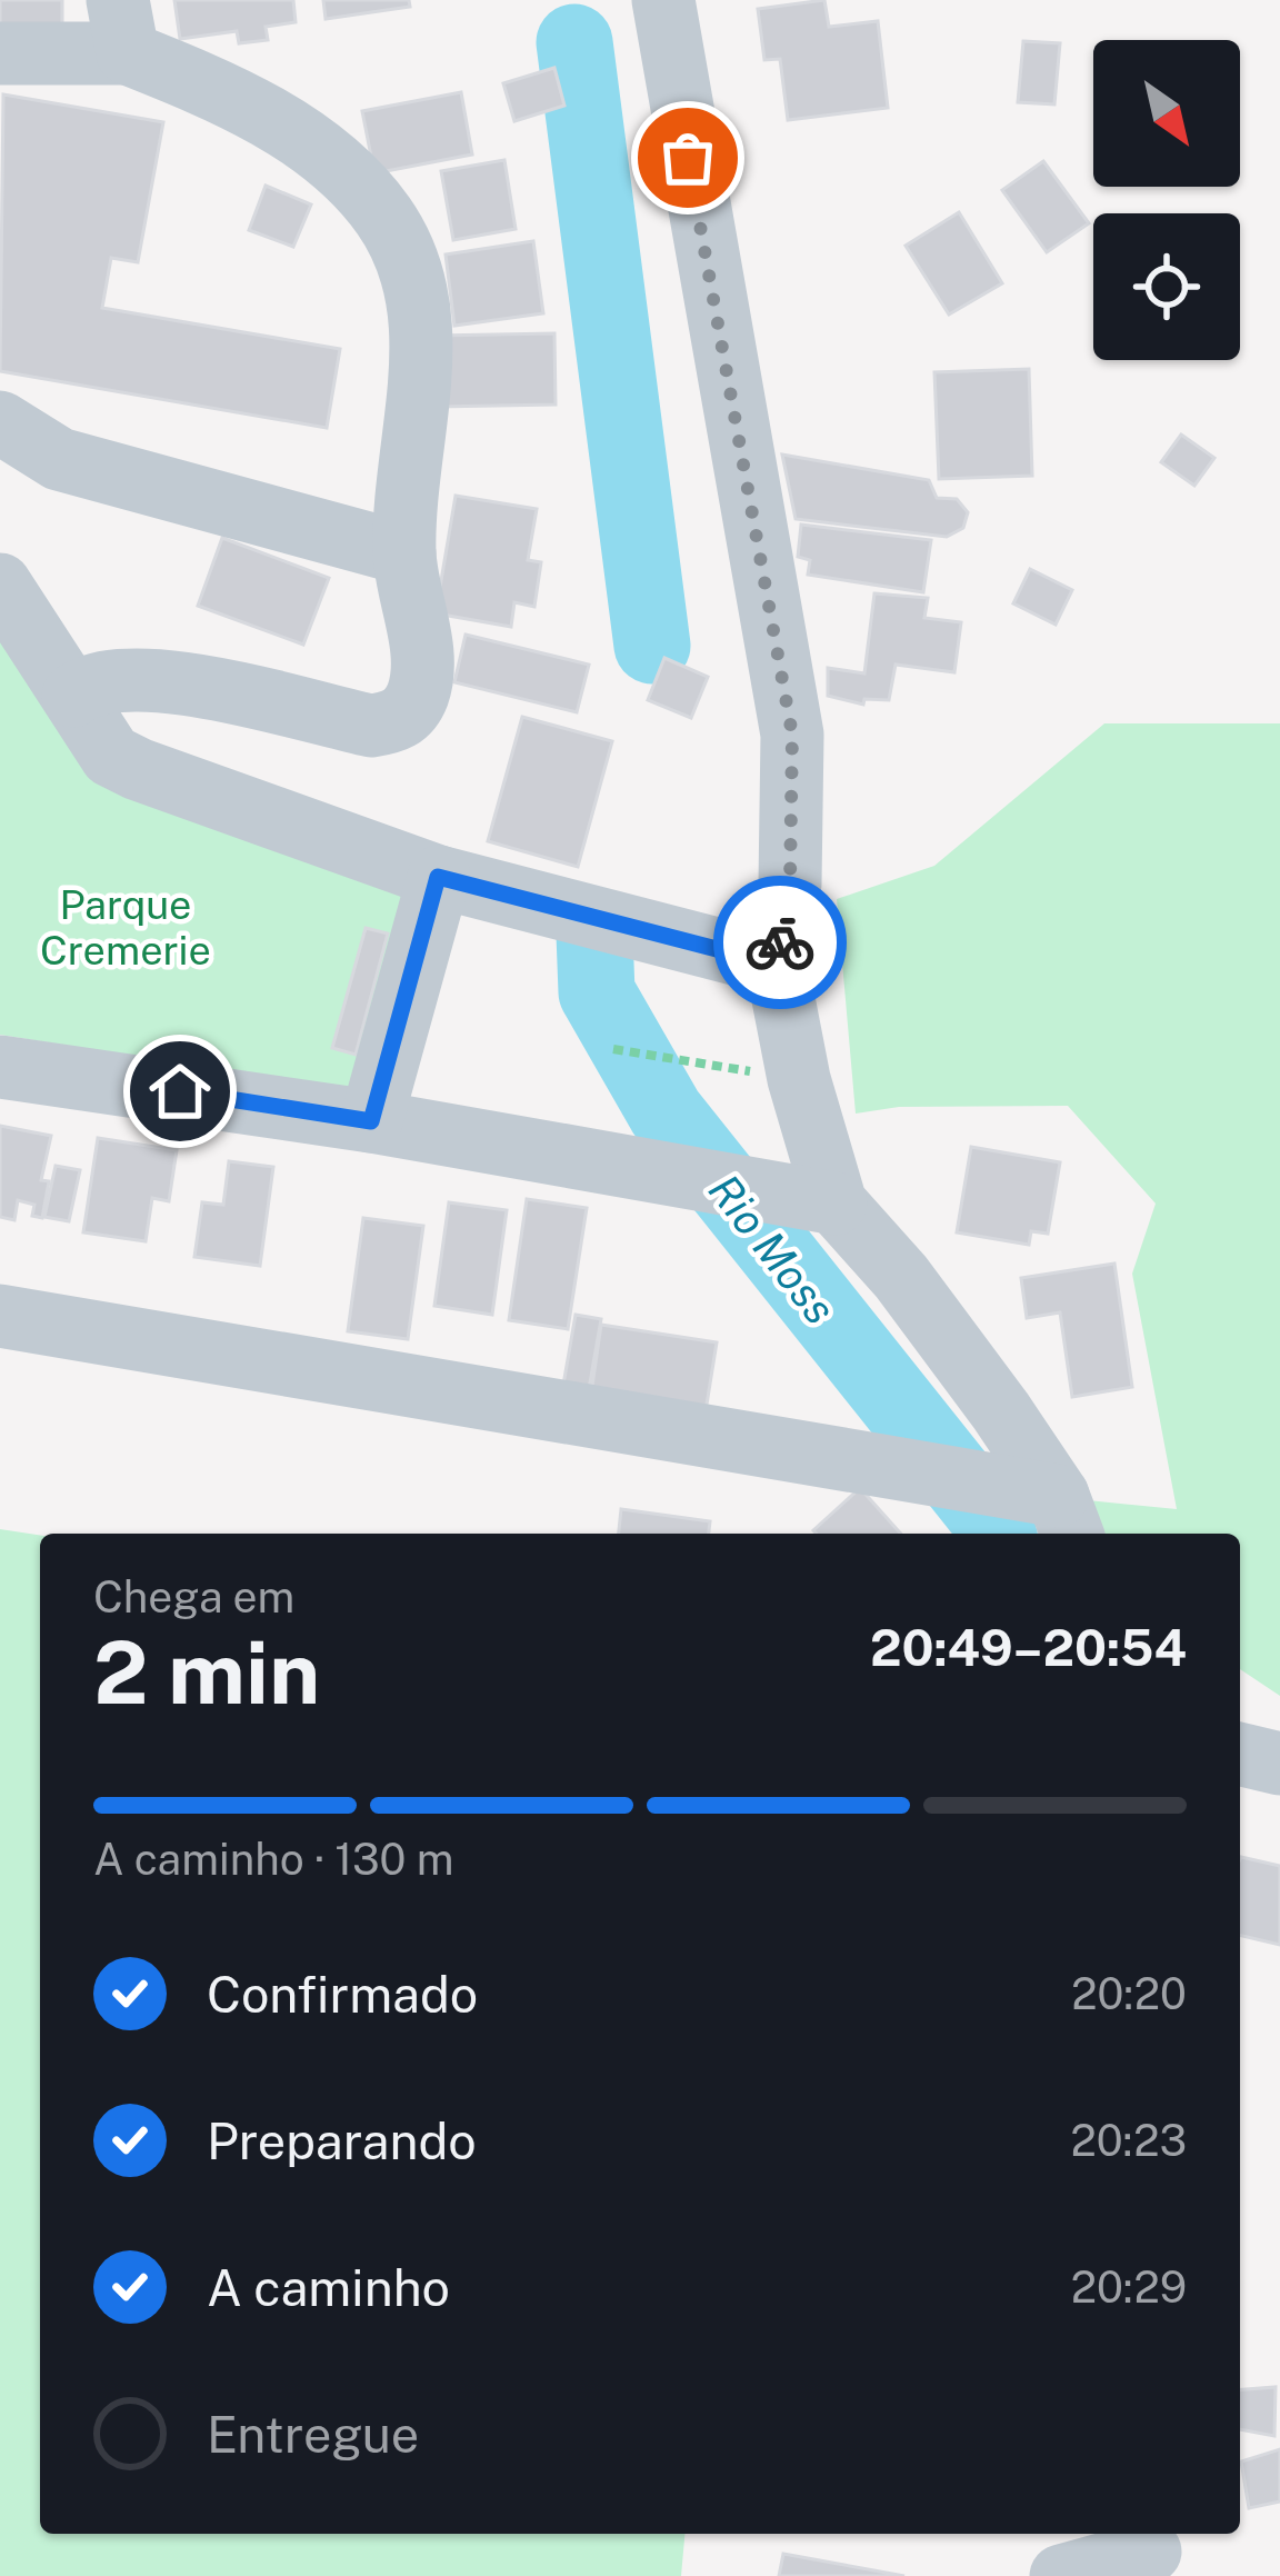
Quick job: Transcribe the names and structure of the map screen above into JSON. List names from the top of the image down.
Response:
{
  "water": ["Rio Moss"],
  "parks": ["Parque Cremerie"],
  "north": "bottom right",
  "page": {
    "heading": ["2 min", "Chega em", "20:49–20:54"],
    "bar": "A caminho · 130 m",
    "list": [
      ["Confirmado", "20:20"],
      ["Preparando", "20:23"],
      ["A caminho", "20:29"],
      "Entregue"
    ]
  }
}
